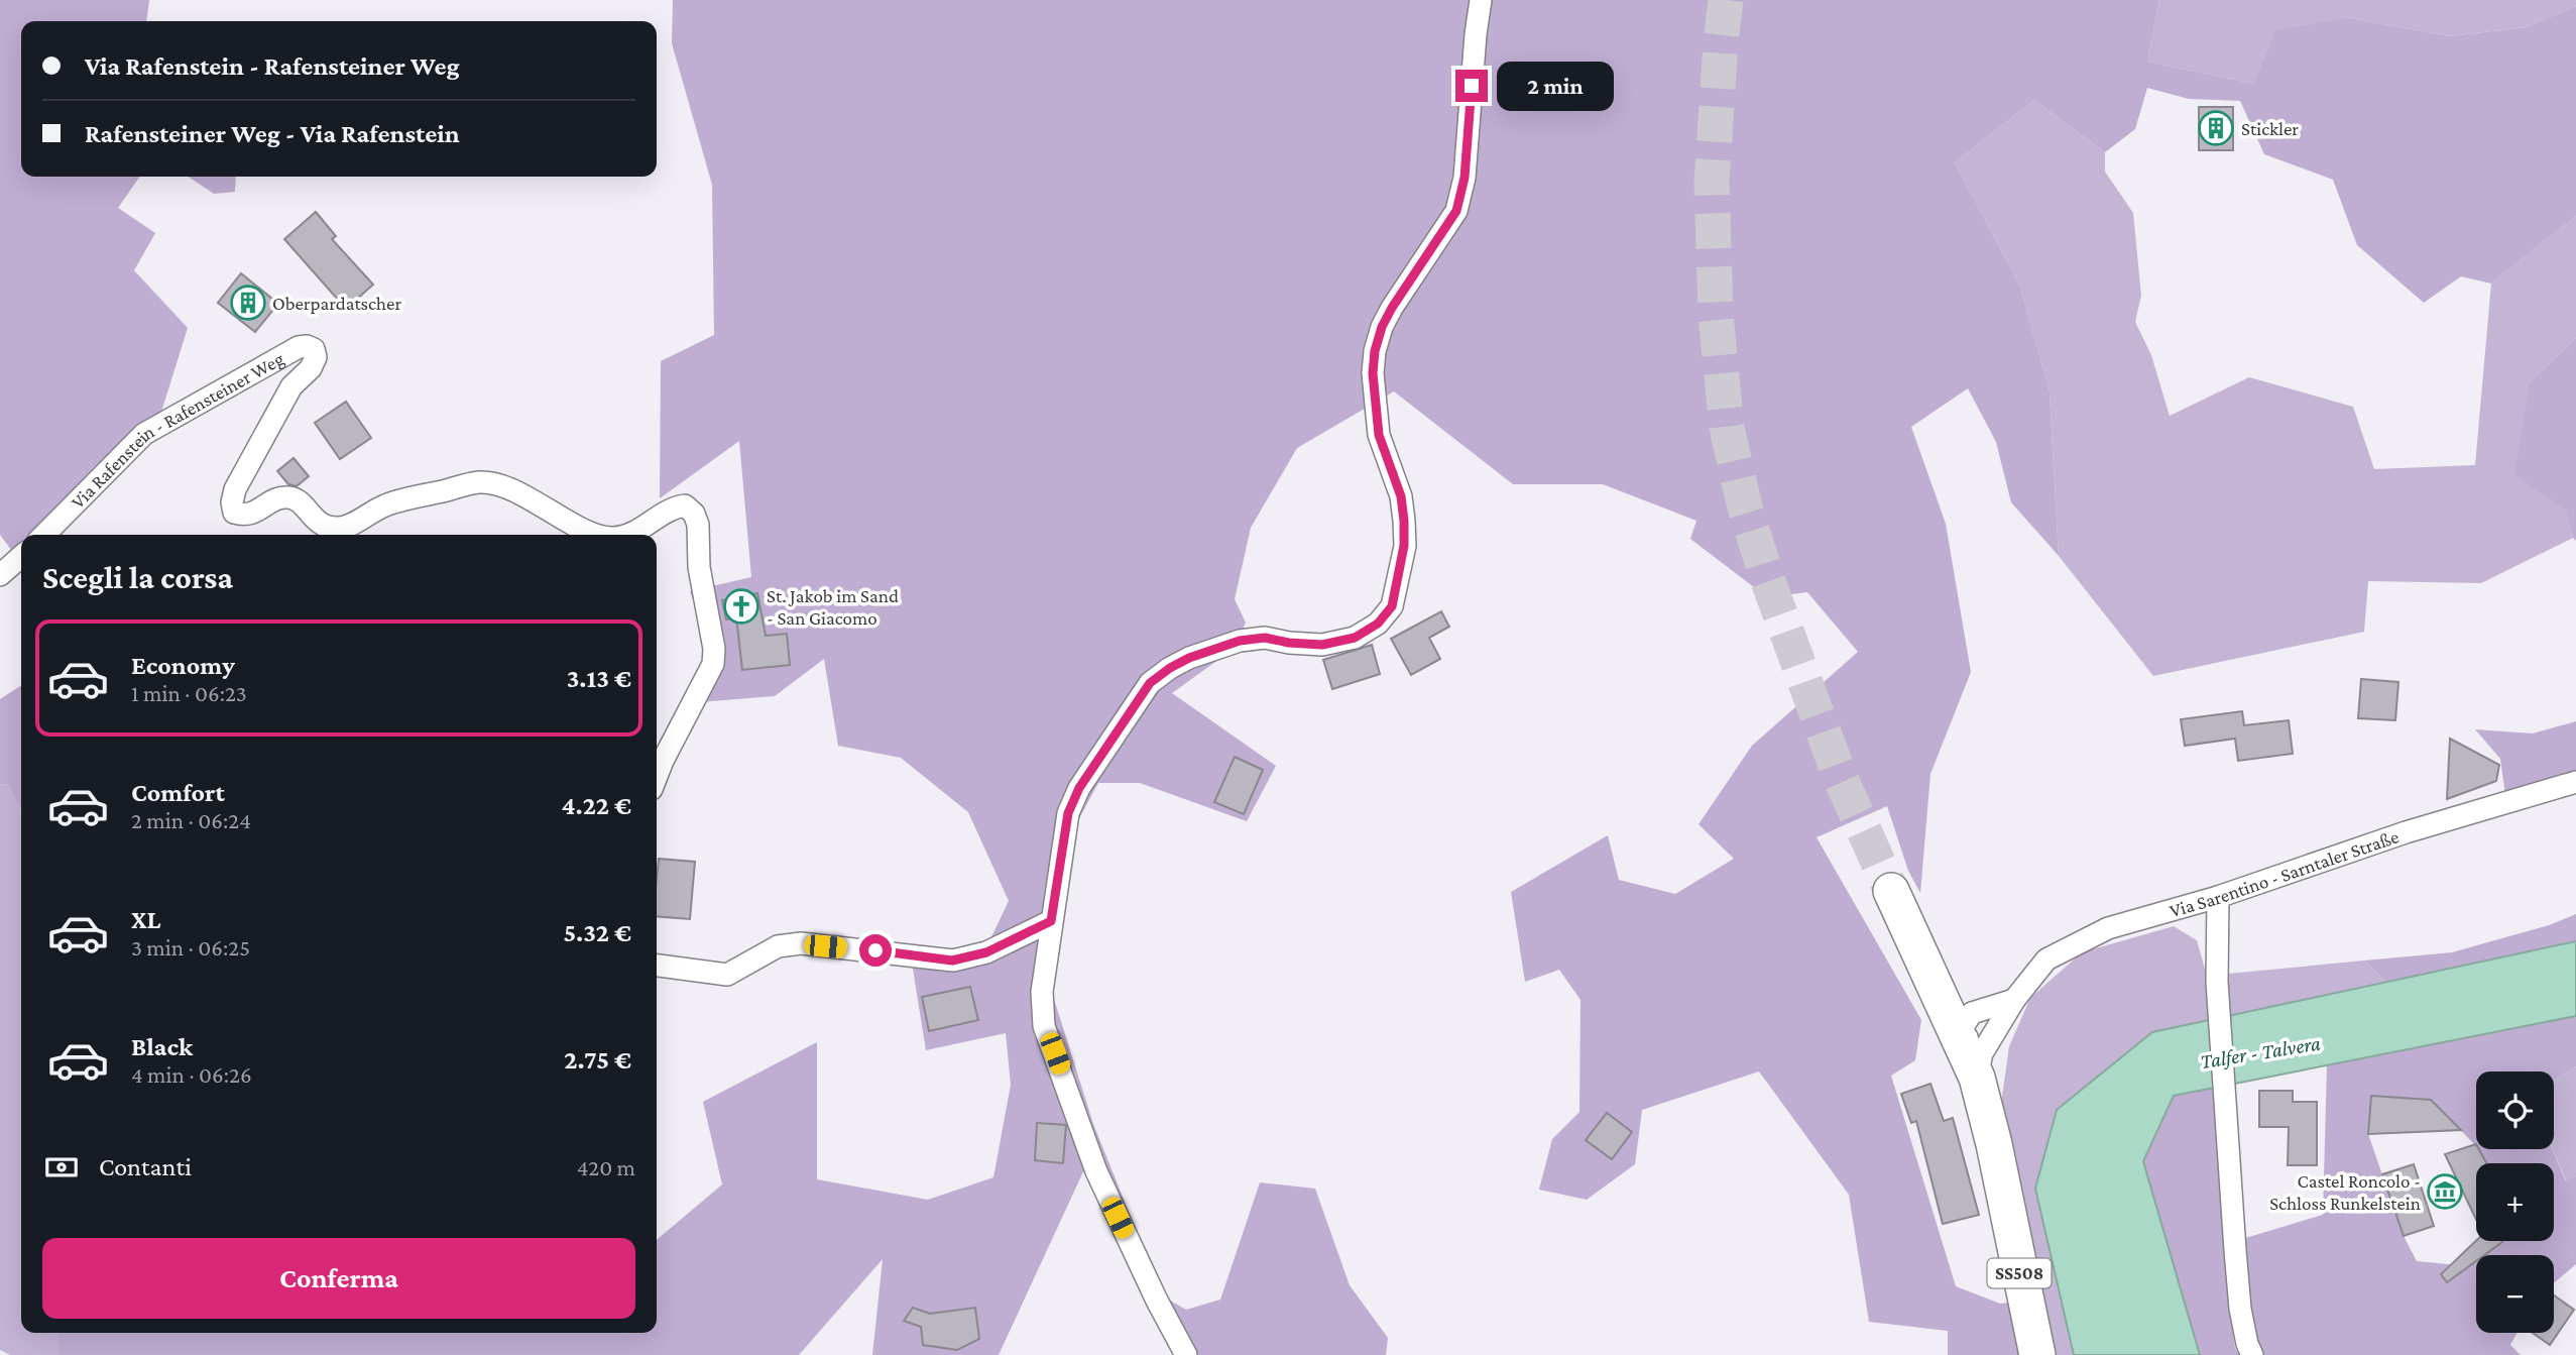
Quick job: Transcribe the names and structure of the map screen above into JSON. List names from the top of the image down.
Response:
{
  "streets": {
    "main road": ["SS508"],
    "street": ["Via Rafenstein - Rafensteiner Weg", "Via Sarentino - Sarntaler Straße"]
  },
  "crossings": [
    ["Via Sarentino - Sarntaler Straße", "SS508"]
  ],
  "water": ["Talfer - Talvera"],
  "places": {
    "building": ["Stickler", "Oberpardatscher"],
    "church": ["St. Jakob im Sand - San Giacomo"],
    "museum": ["Castel Roncolo - Schloss Runkelstein"]
  },
  "page": {
    "banner": ["Via Rafenstein - Rafensteiner Weg", "Rafensteiner Weg - Via Rafenstein"],
    "bubble": "2 min",
    "heading": "Scegli la corsa",
    "list": [
      {
        "name": "Economy",
        "note": "1 min · 06:23",
        "value": "3.13 €"
      },
      {
        "name": "Comfort",
        "note": "2 min · 06:24",
        "value": "4.22 €"
      },
      {
        "name": "XL",
        "note": "3 min · 06:25",
        "value": "5.32 €"
      },
      {
        "name": "Black",
        "note": "4 min · 06:26",
        "value": "2.75 €"
      }
    ],
    "map_buttons": ["+", "−"],
    "pay": ["Contanti", "420 m"],
    "buttons": "Conferma"
  }
}
